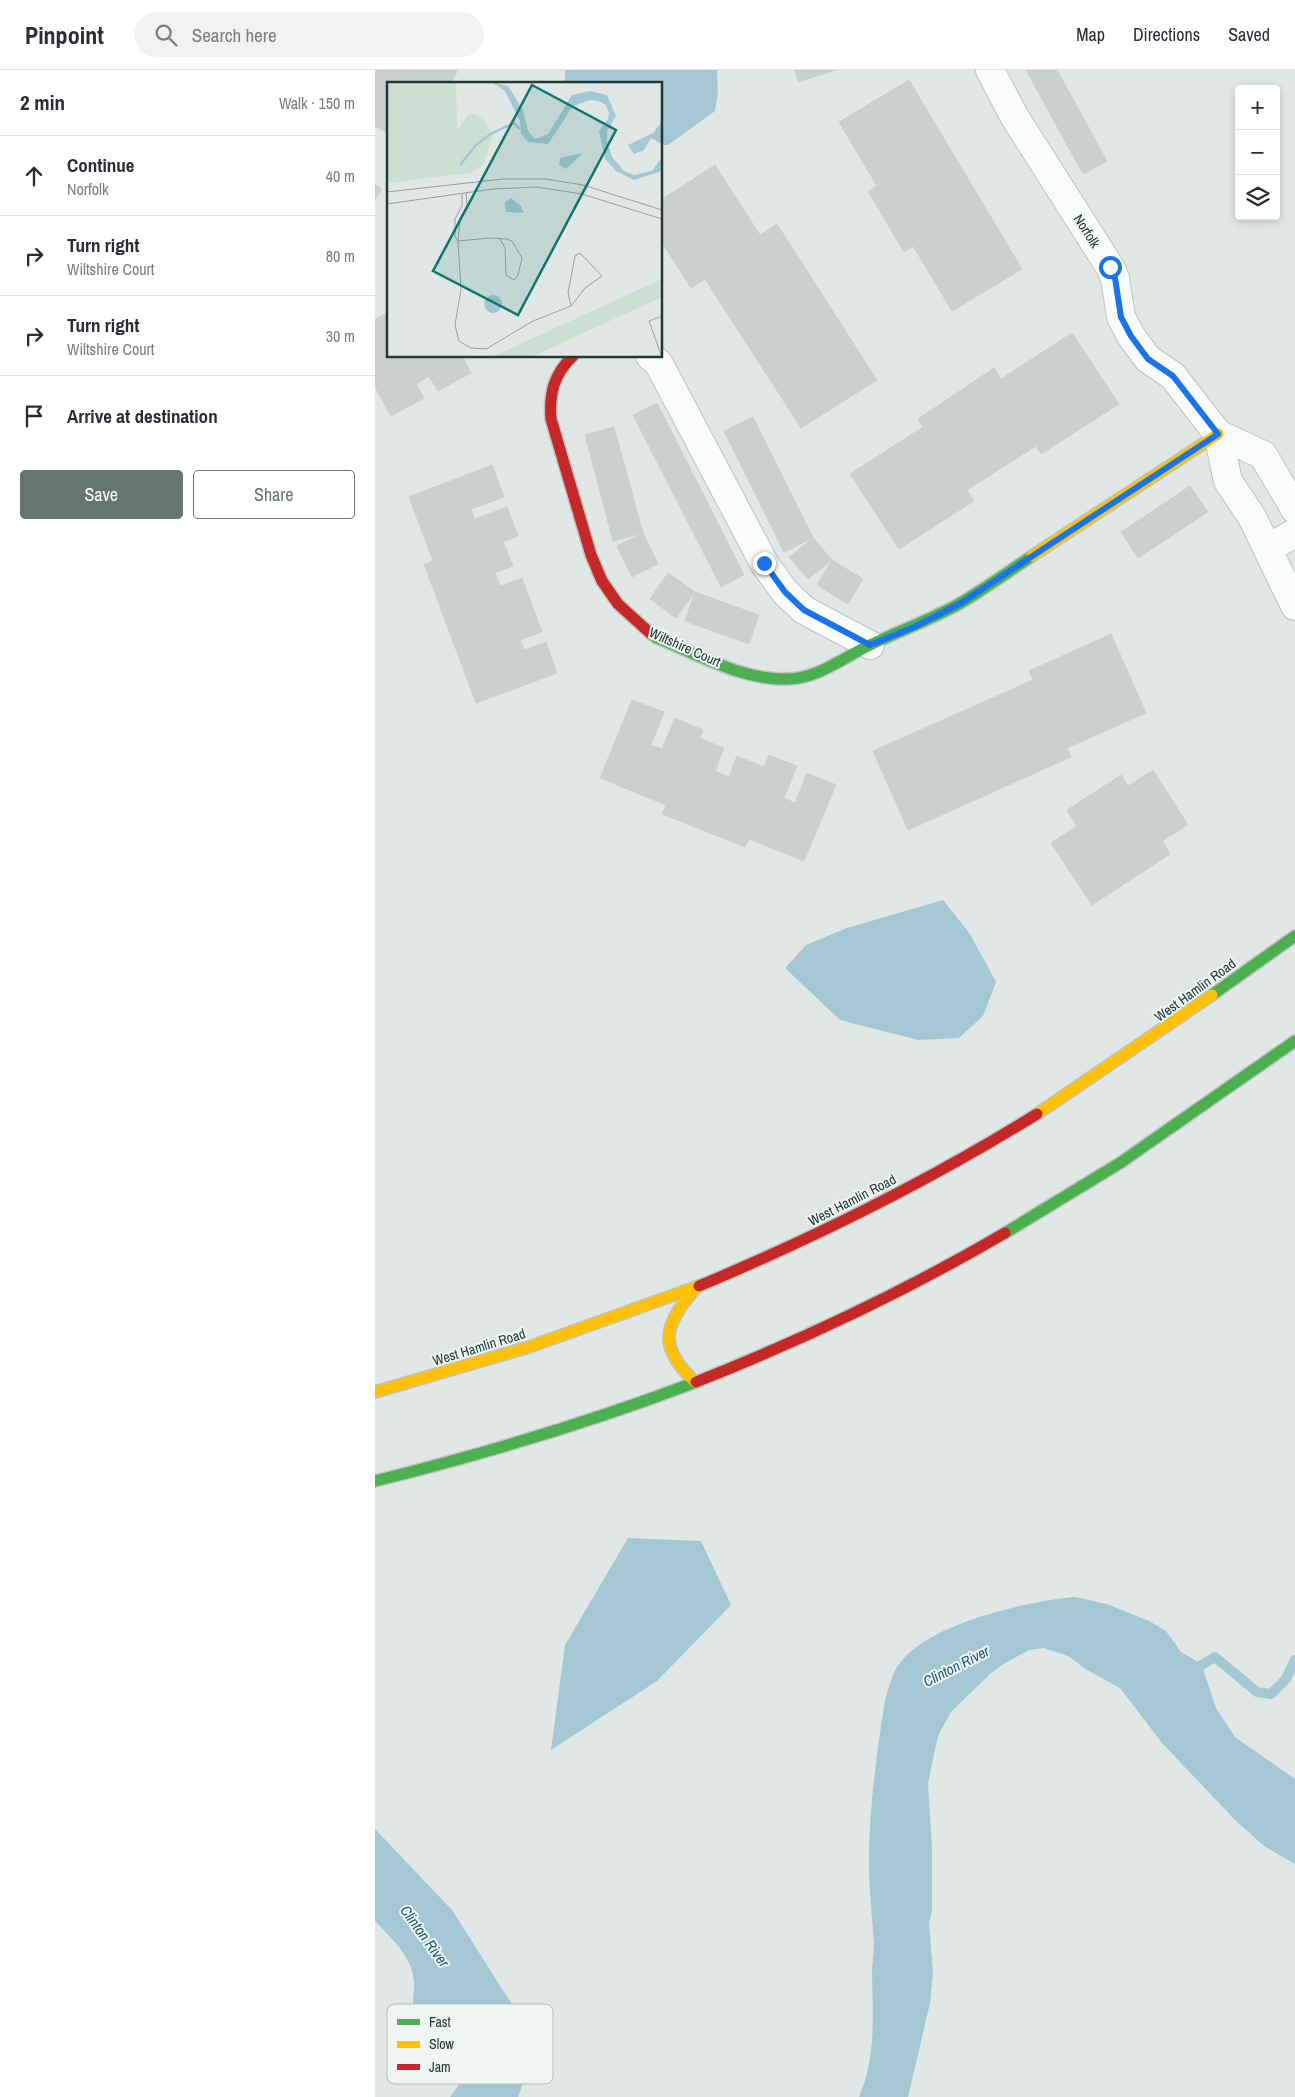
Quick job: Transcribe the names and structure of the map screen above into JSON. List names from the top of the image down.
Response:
{
  "streets": {
    "main road": ["Wiltshire Court", "West Hamlin Road"],
    "street": ["Norfolk"]
  },
  "crossings": [
    ["Norfolk", "Wiltshire Court"]
  ],
  "water": ["Clinton River"],
  "legend": ["Fast", "Slow", "Jam"],
  "page": {
    "header": "Pinpoint",
    "search": "Search here",
    "nav": ["Map", "Directions", "Saved"],
    "heading": ["2 min", "Walk · 150 m"],
    "map_buttons": ["+", "−"],
    "list": [
      ["Continue", "Norfolk", "40 m"],
      ["Turn right", "Wiltshire Court", "80 m"],
      ["Turn right", "Wiltshire Court", "30 m"],
      "Arrive at destination"
    ],
    "buttons": ["Save", "Share"]
  }
}
